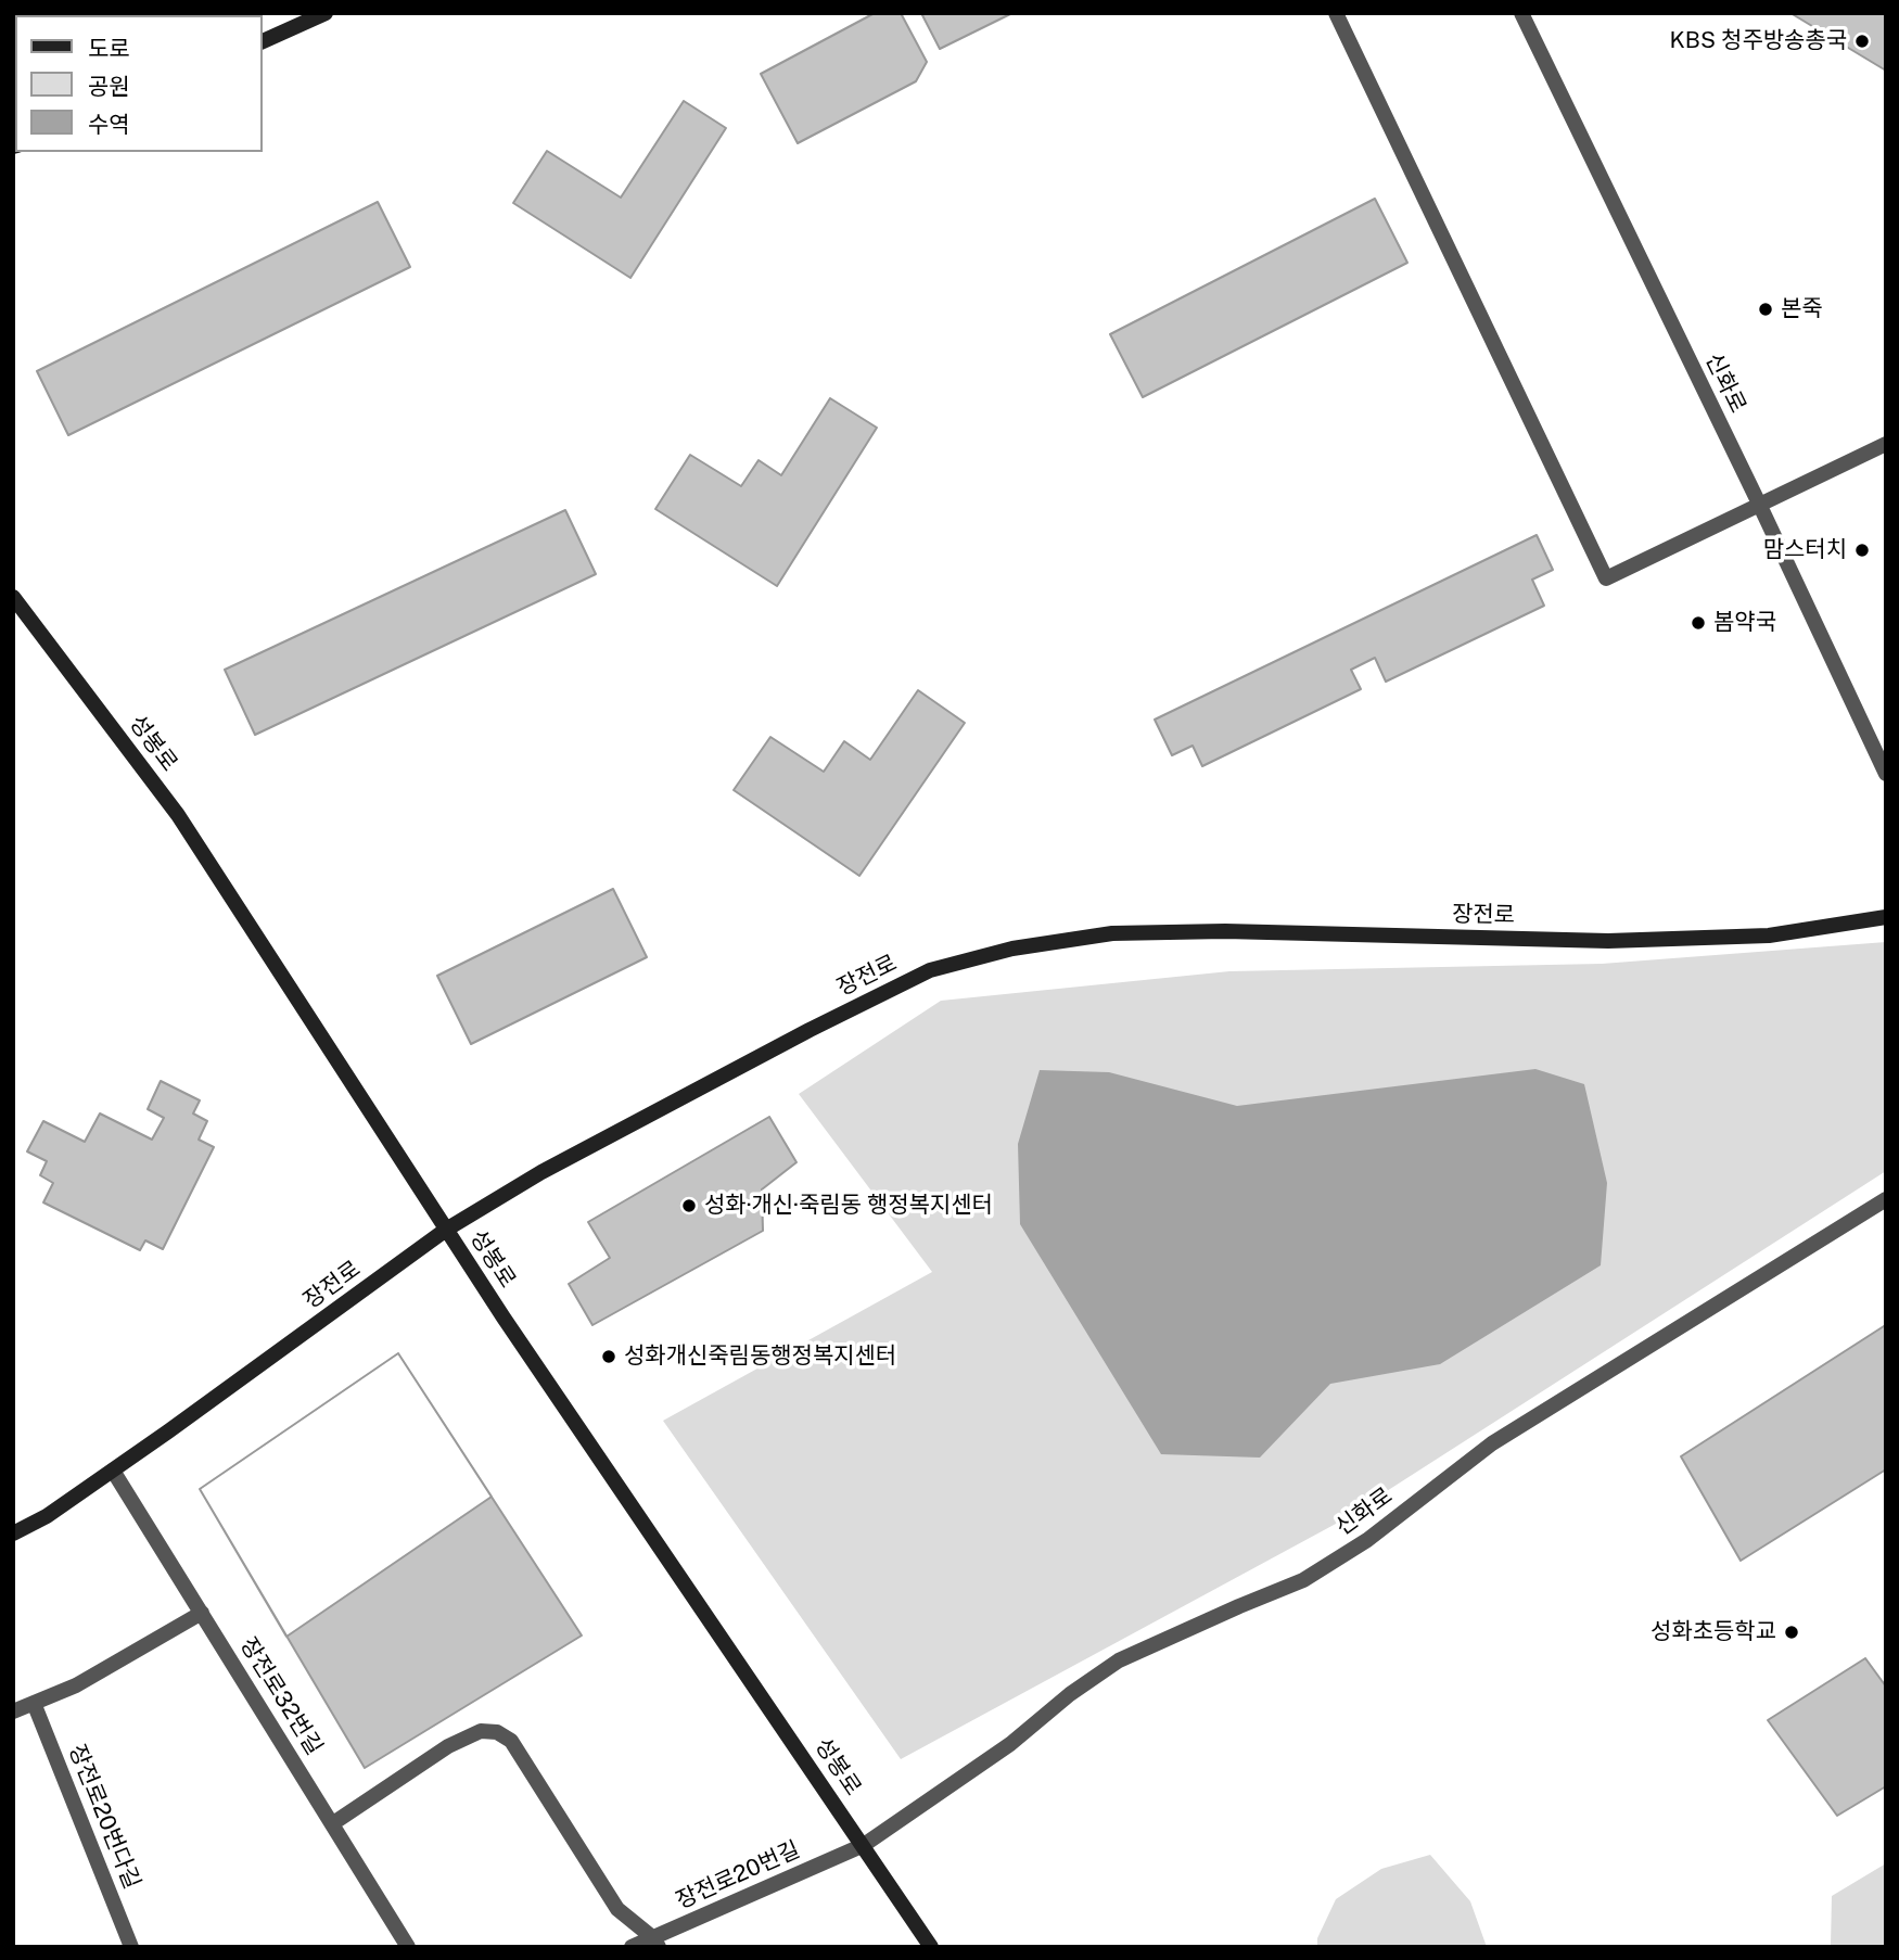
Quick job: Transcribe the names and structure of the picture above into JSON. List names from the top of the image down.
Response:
{
  "streets": {
    "street": [
      "신화로",
      "성봉로",
      "장전로",
      "장전로32번길",
      "장전로20번다길",
      "장전로20번길"
    ]
  },
  "crossings": [
    ["신화로", "성봉로"],
    ["신화로", "장전로20번길"],
    ["성봉로", "장전로"],
    ["성봉로", "장전로20번길"],
    ["장전로", "장전로32번길"]
  ],
  "places": [
    "KBS 청주방송총국",
    "본죽",
    "맘스터치",
    "봄약국",
    "성화·개신·죽림동 행정복지센터",
    "성화개신죽림동행정복지센터",
    "성화초등학교"
  ],
  "legend": ["도로", "공원", "수역"]
}
